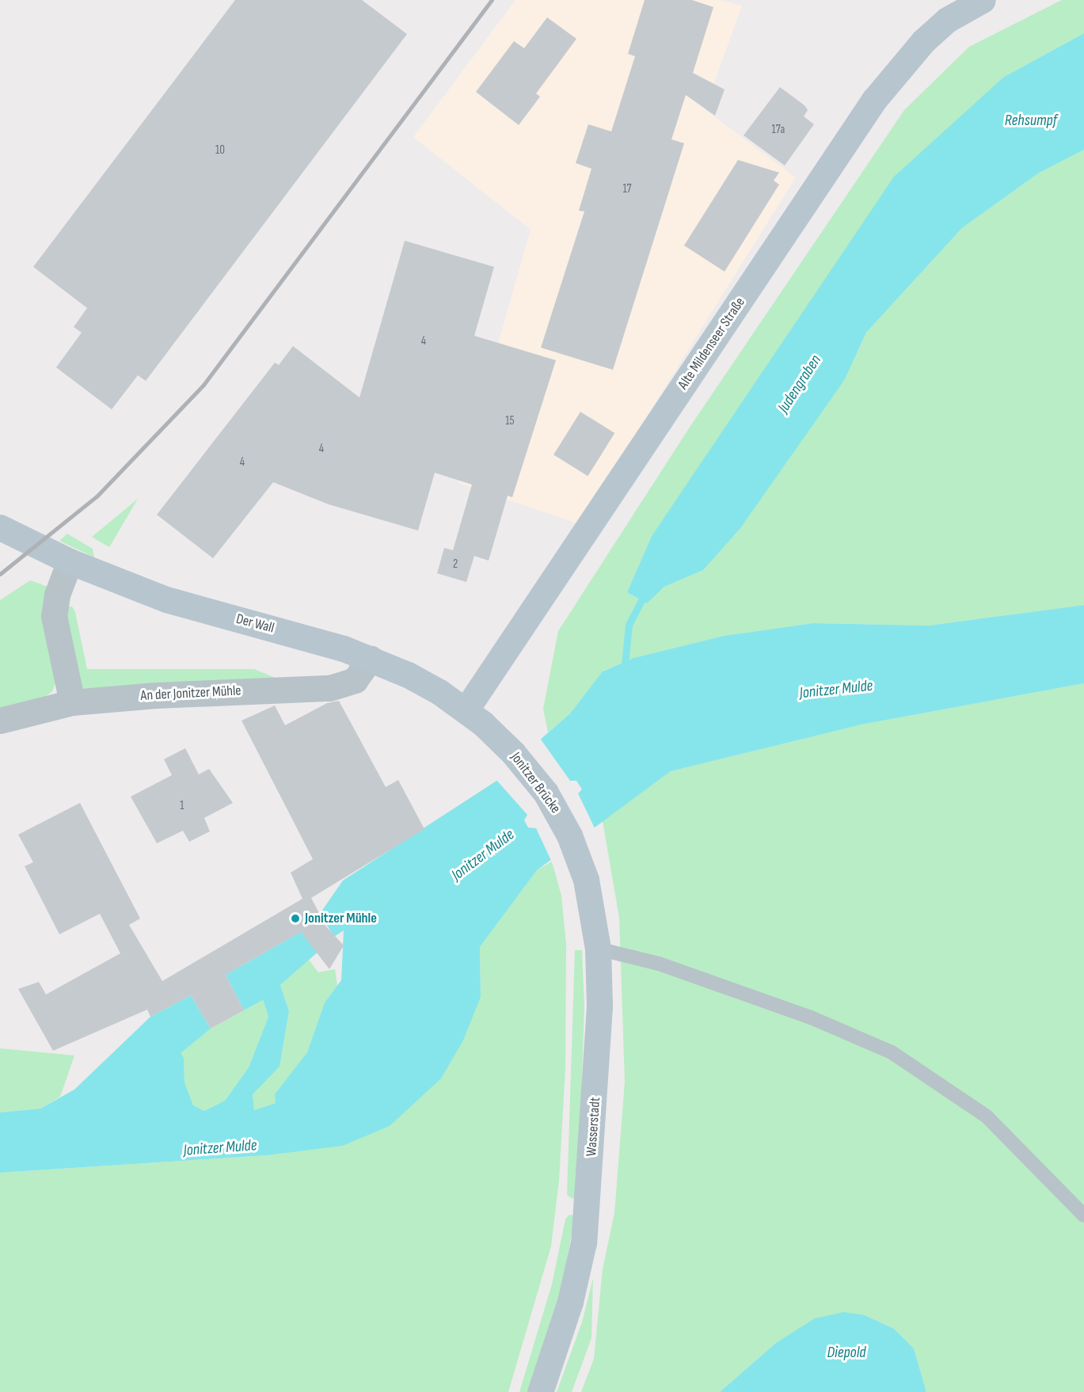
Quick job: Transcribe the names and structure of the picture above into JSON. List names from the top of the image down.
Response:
{
  "streets": {
    "main road": [
      "Alte Mildenseer Straße",
      "Der Wall",
      "Jonitzer Brücke",
      "Wasserstadt"
    ],
    "street": ["An der Jonitzer Mühle"]
  },
  "crossings": [
    ["Alte Mildenseer Straße", "Der Wall"],
    ["Der Wall", "An der Jonitzer Mühle"],
    ["Der Wall", "Jonitzer Brücke"],
    ["Jonitzer Brücke", "Wasserstadt"]
  ],
  "water": [
    "Rehsumpf",
    "Judengraben",
    "Jonitzer Mulde",
    "Diepold"
  ],
  "places": ["Jonitzer Mühle"],
  "house_numbers": [
    "17a",
    "10",
    "17",
    "4",
    "15",
    "4",
    "4",
    "2",
    "1"
  ]
}
